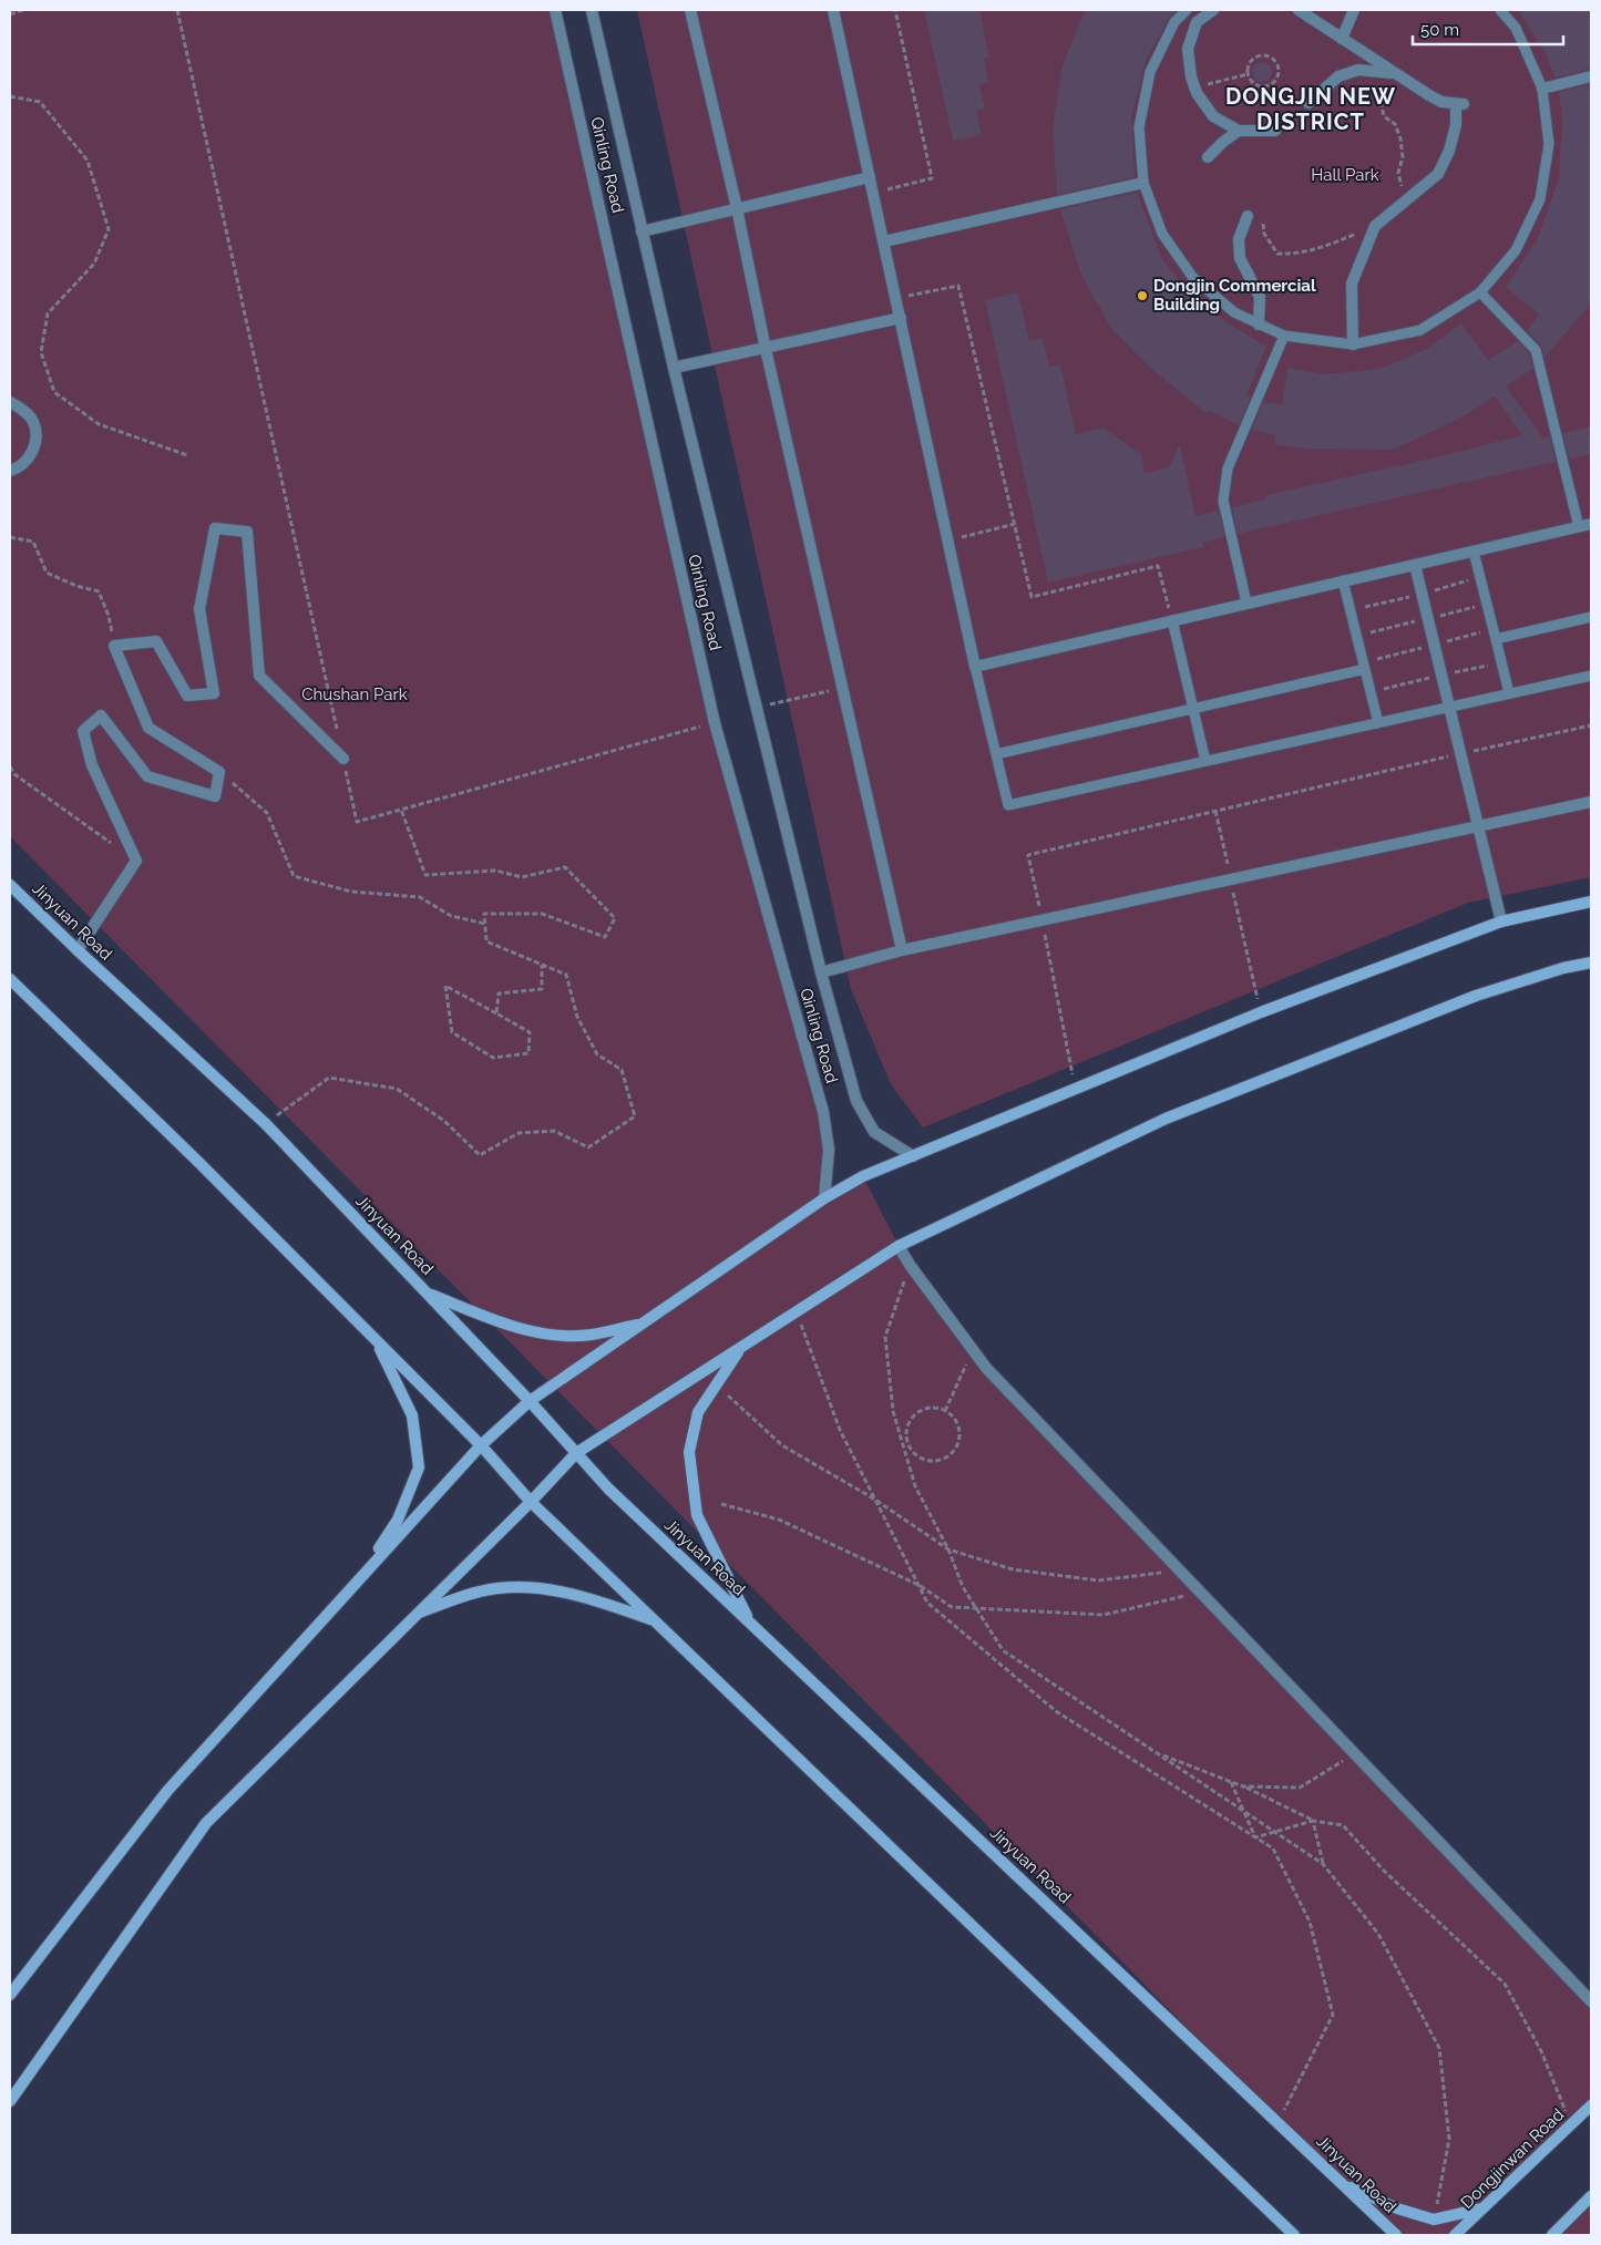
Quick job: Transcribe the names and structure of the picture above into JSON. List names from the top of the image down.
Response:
{
  "streets": {
    "main road": ["Jinyuan Road", "Dongjinwan Road"],
    "street": ["Qinling Road"]
  },
  "districts": ["DONGJIN NEW DISTRICT"],
  "parks": ["Hall Park", "Chushan Park"],
  "places": ["Dongjin Commercial Building"],
  "scale_bar": "50 m"
}
